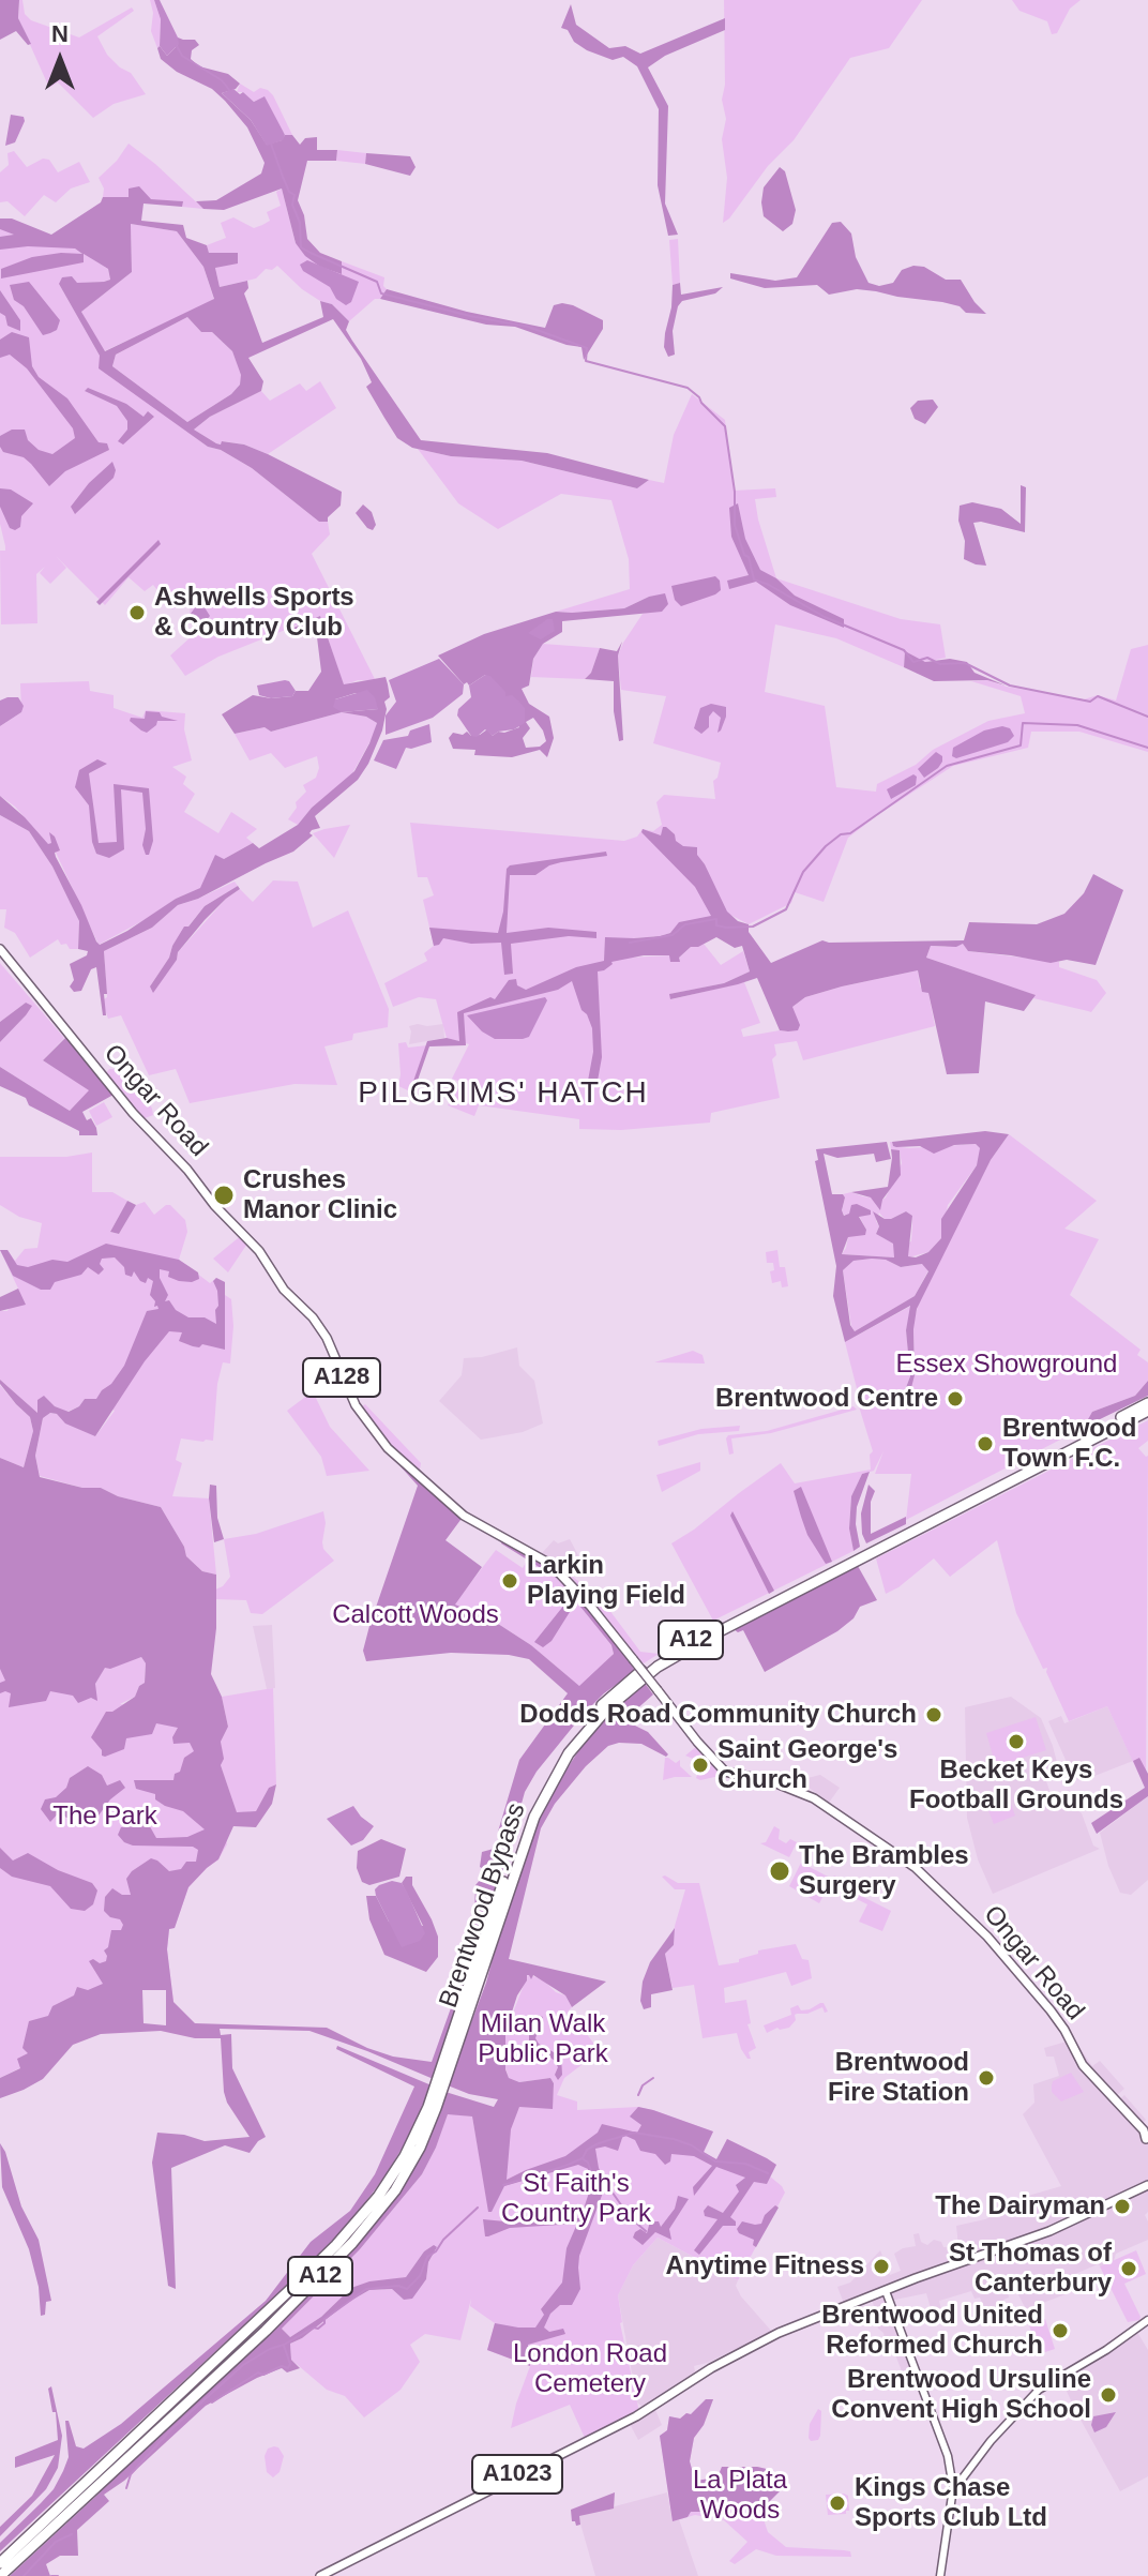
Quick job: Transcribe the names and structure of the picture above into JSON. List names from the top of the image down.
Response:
{
  "streets": {
    "highway": ["A12", "Brentwood Bypass"],
    "main road": ["Ongar Road", "A128", "A1023"]
  },
  "districts": ["PILGRIMS' HATCH"],
  "parks": [
    "Essex Showground",
    "Calcott Woods",
    "The Park",
    "Milan Walk Public Park",
    "St Faith's Country Park",
    "London Road Cemetery",
    "La Plata Woods"
  ],
  "places": [
    "Ashwells Sports & Country Club",
    "Crushes Manor Clinic",
    "Brentwood Centre",
    "Brentwood Town F.C.",
    "Larkin Playing Field",
    "Dodds Road Community Church",
    "Becket Keys Football Grounds",
    "Saint George's Church",
    "The Brambles Surgery",
    "Brentwood Fire Station",
    "The Dairyman",
    "Anytime Fitness",
    "St Thomas of Canterbury",
    "Brentwood United Reformed Church",
    "Brentwood Ursuline Convent High School",
    "Kings Chase Sports Club Ltd"
  ],
  "north": "top"
}
